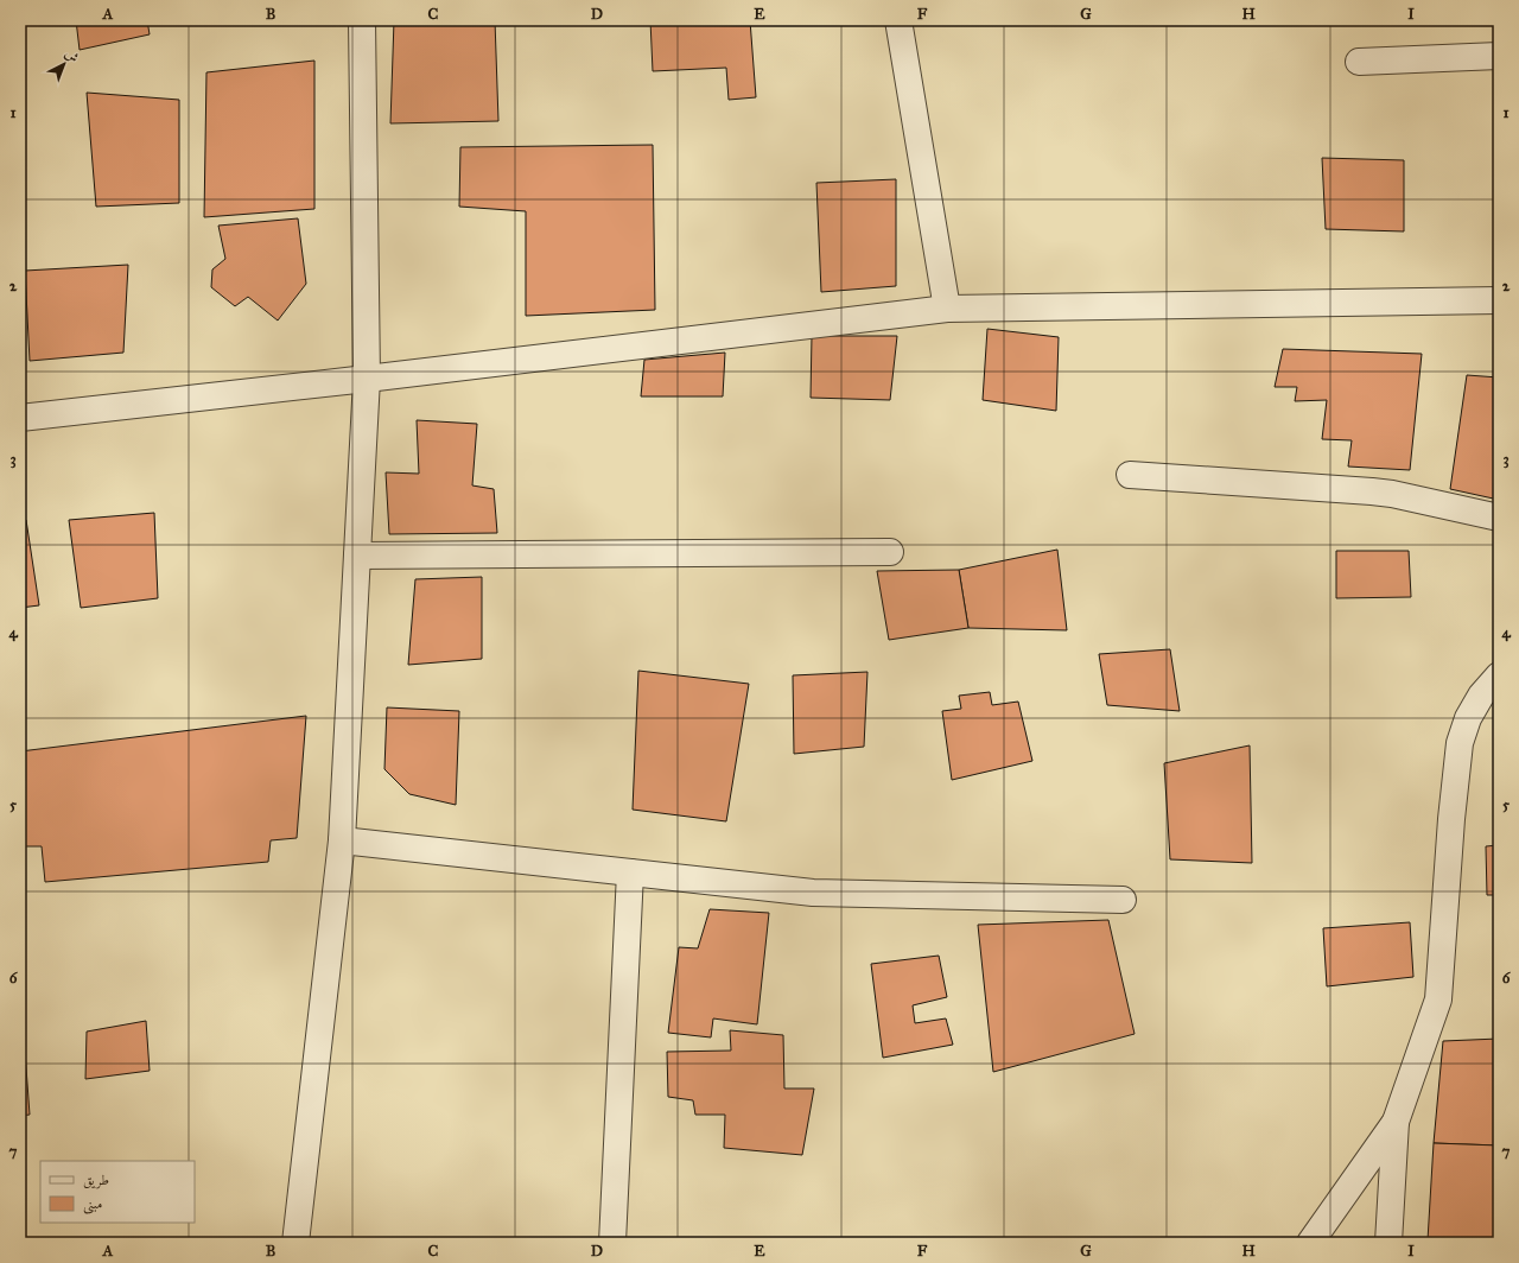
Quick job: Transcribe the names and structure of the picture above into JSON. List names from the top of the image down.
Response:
{
  "legend": ["طريق", "مبنى"],
  "north": "top right",
  "grid": {
    "columns": [
      "A",
      "B",
      "C",
      "D",
      "E",
      "F",
      "G",
      "H",
      "I"
    ],
    "rows": [
      "1",
      "2",
      "3",
      "4",
      "5",
      "6",
      "7"
    ]
  }
}
